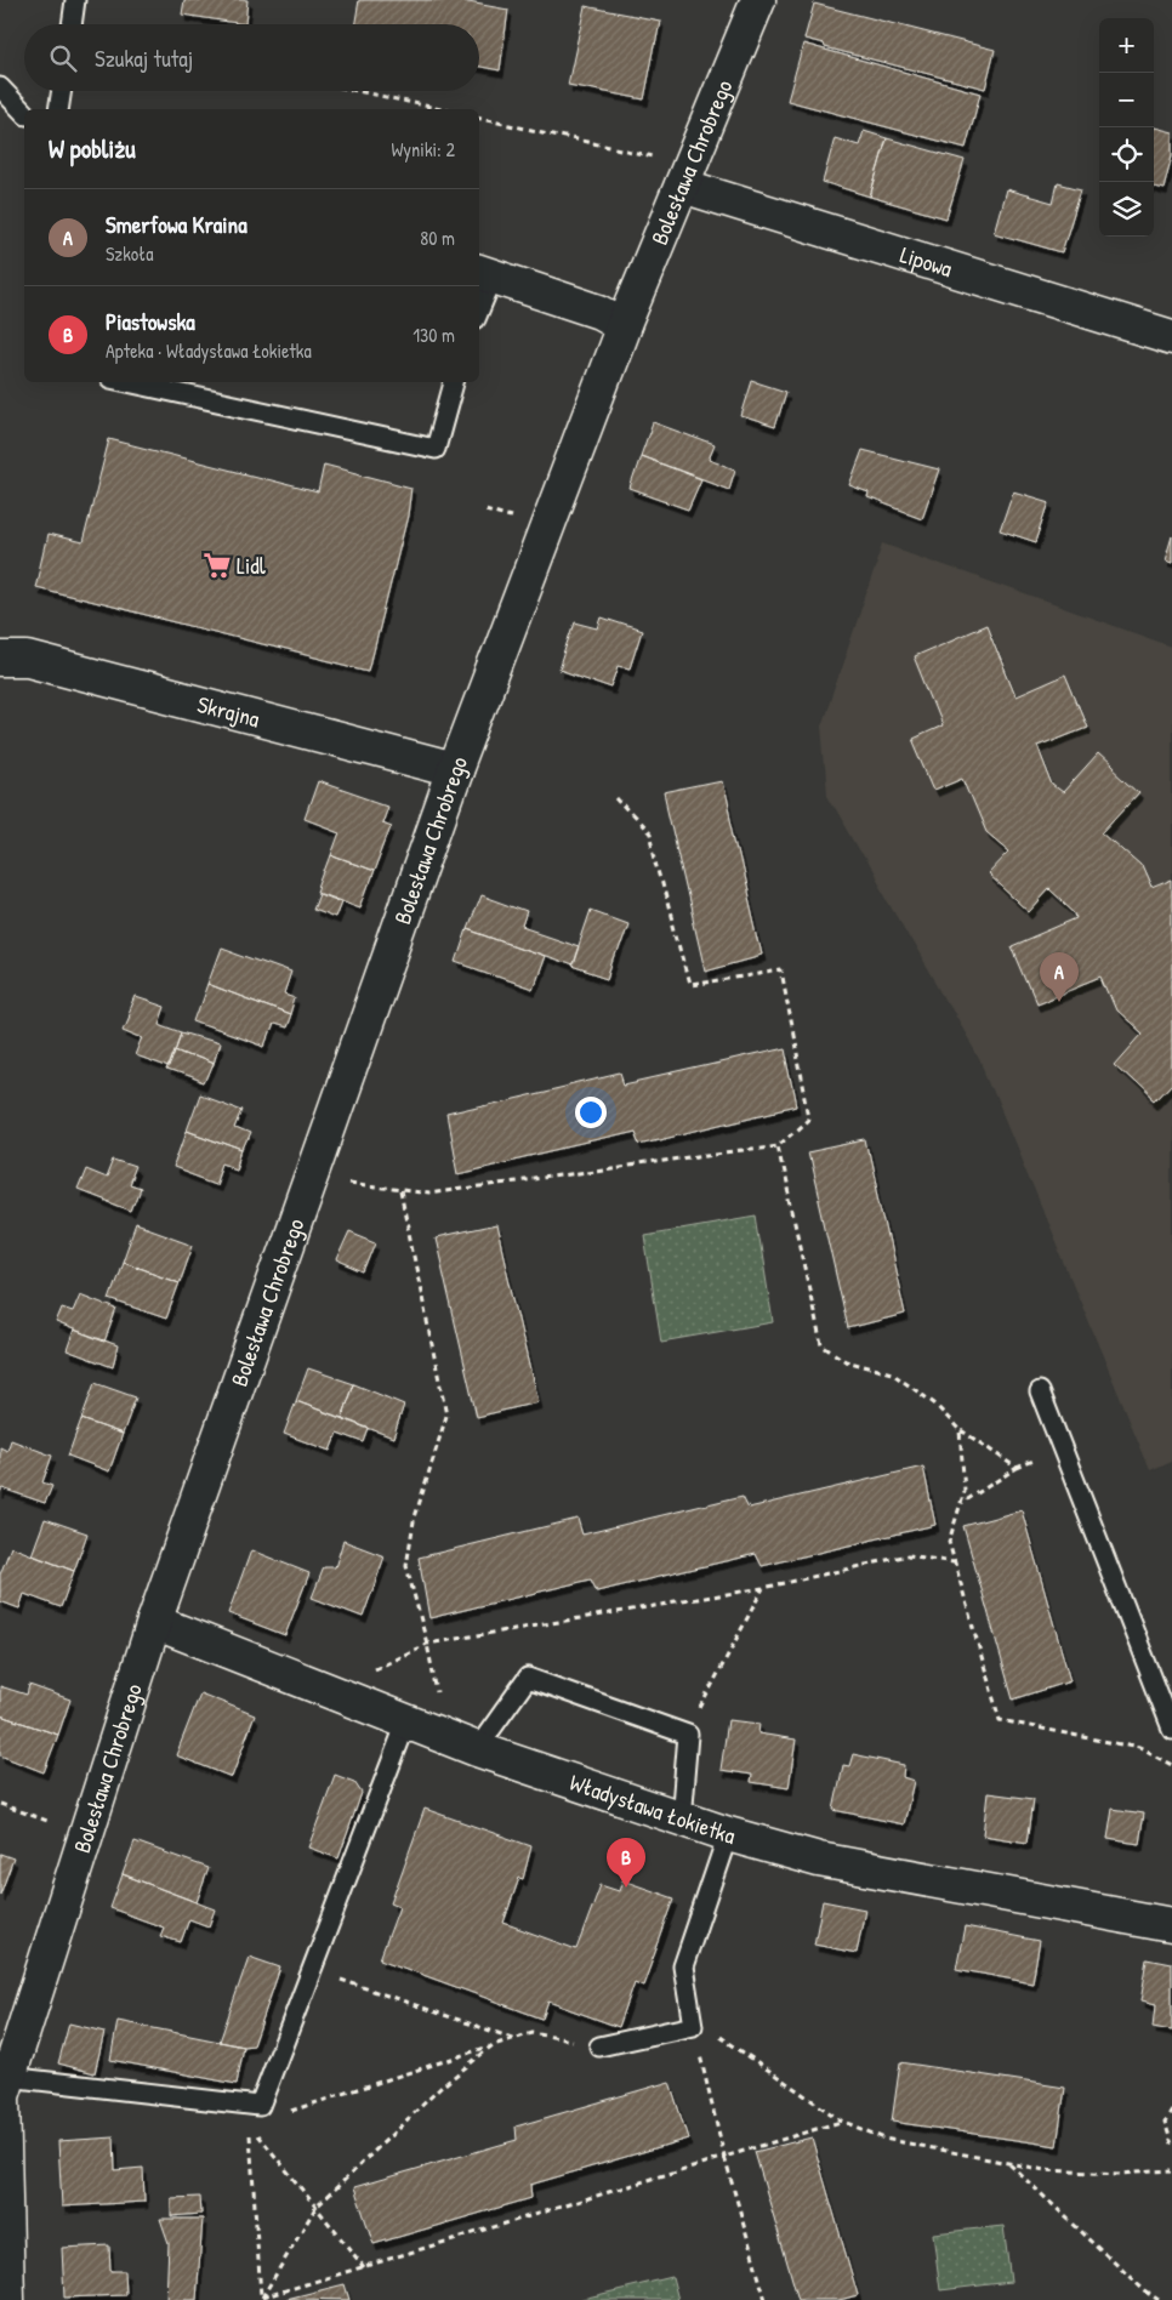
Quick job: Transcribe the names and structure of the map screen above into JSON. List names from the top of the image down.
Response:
{
  "streets": {
    "street": [
      "Bolesława Chrobrego",
      "Lipowa",
      "Skrajna",
      "Władysława Łokietka"
    ]
  },
  "crossings": [
    ["Bolesława Chrobrego", "Lipowa"],
    ["Bolesława Chrobrego", "Skrajna"],
    ["Bolesława Chrobrego", "Władysława Łokietka"]
  ],
  "places": {
    "supermarket": ["Lidl"]
  },
  "page": {
    "map_buttons": ["+", "−"],
    "search": "Szukaj tutaj",
    "heading": ["W pobliżu", "Wyniki: 2"],
    "list": [
      {
        "mark": "A",
        "name": "Smerfowa Kraina",
        "note": "Szkoła",
        "value": "80 m"
      },
      {
        "mark": "B",
        "name": "Piastowska",
        "note": "Apteka · Władysława Łokietka",
        "value": "130 m"
      }
    ],
    "pins": ["A", "B"]
  }
}
